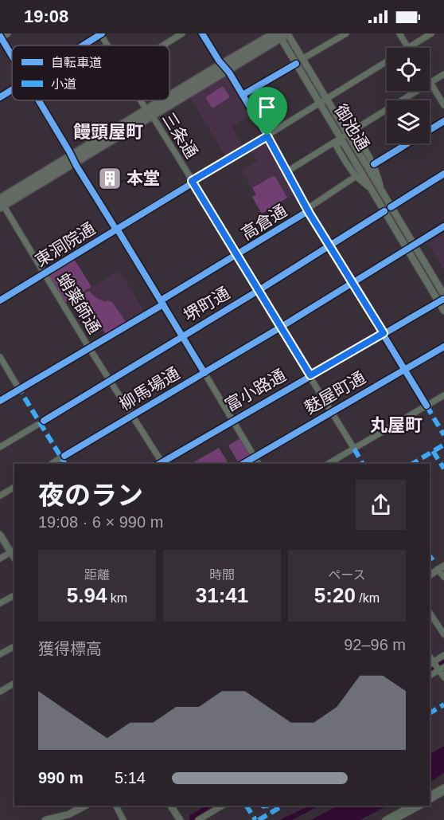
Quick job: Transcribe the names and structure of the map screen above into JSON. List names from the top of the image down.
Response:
{
  "streets": {
    "main road": ["御池通"],
    "street": [
      "三条通",
      "高倉通",
      "東洞院通",
      "蛸薬師通",
      "堺町通",
      "柳馬場通",
      "富小路通",
      "麩屋町通"
    ]
  },
  "crossings": [
    ["御池通", "東洞院通"],
    ["御池通", "堺町通"],
    ["御池通", "柳馬場通"],
    ["御池通", "富小路通"],
    ["三条通", "高倉通"],
    ["三条通", "東洞院通"],
    ["三条通", "堺町通"],
    ["三条通", "柳馬場通"],
    ["三条通", "富小路通"],
    ["三条通", "麩屋町通"],
    ["高倉通", "蛸薬師通"],
    ["東洞院通", "蛸薬師通"],
    ["蛸薬師通", "堺町通"],
    ["蛸薬師通", "柳馬場通"],
    ["蛸薬師通", "富小路通"]
  ],
  "districts": ["饅頭屋町", "丸屋町"],
  "places": {
    "building": ["本堂"]
  },
  "legend": ["自転車道", "小道"],
  "page": {
    "status": "19:08",
    "heading": ["夜のラン", "19:08 · 6 × 990 m"],
    "stats": [
      ["距離", "5.94 km"],
      ["時間", "31:41"],
      ["ペース", "5:20 /km"]
    ],
    "chart": ["獲得標高", "92–96 m"],
    "list": [
      {
        "name": "990 m",
        "note": "5:14"
      }
    ]
  }
}
